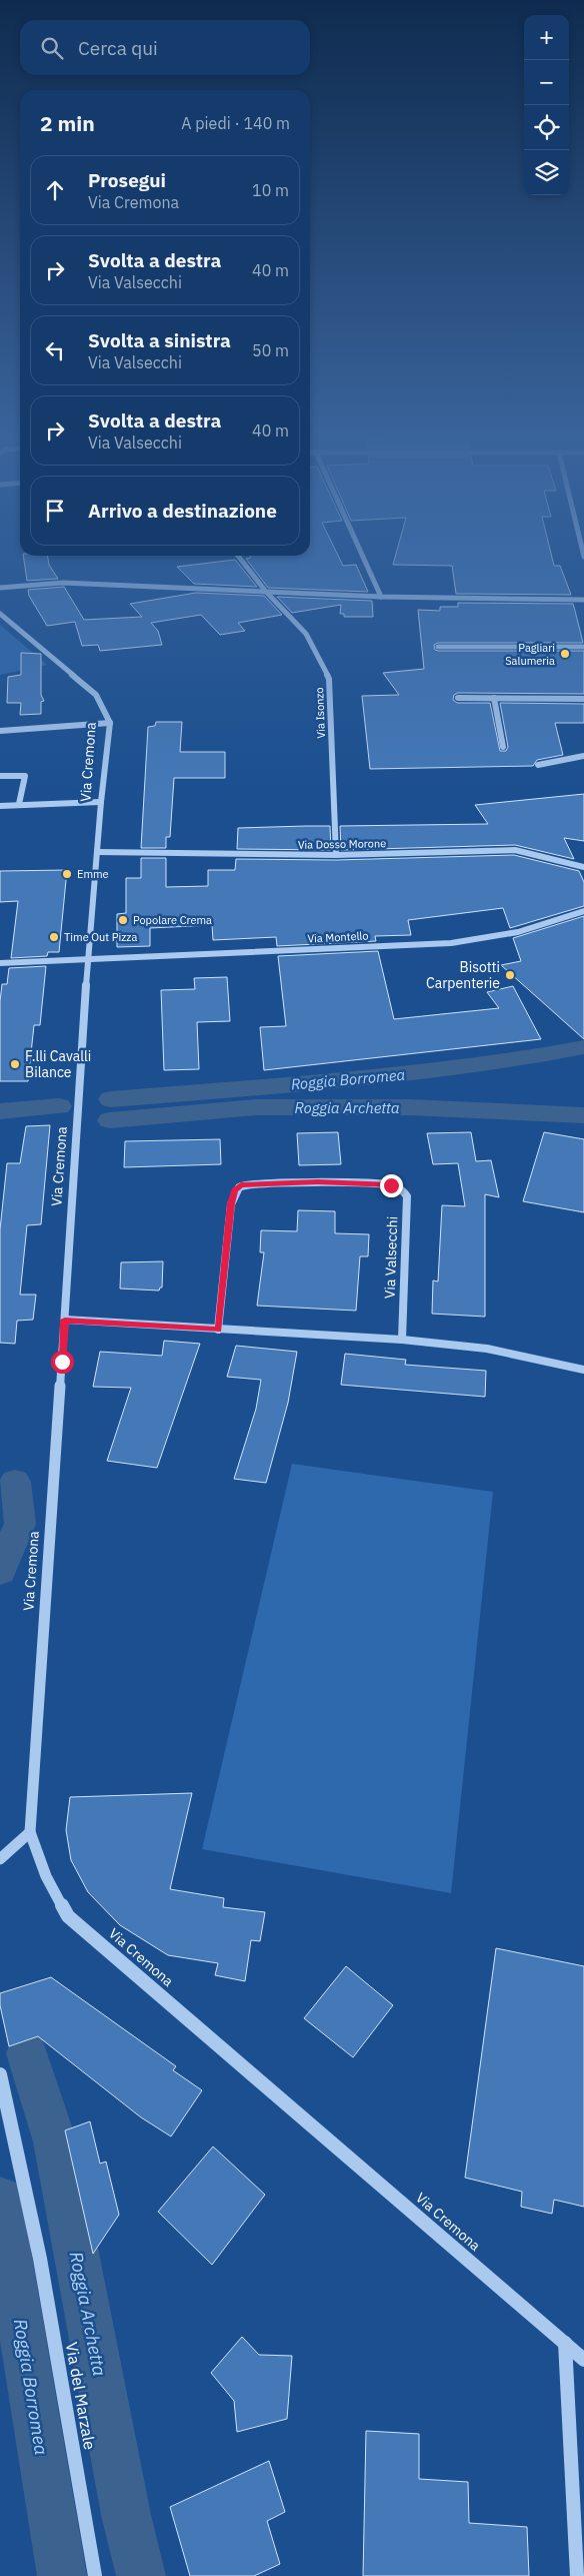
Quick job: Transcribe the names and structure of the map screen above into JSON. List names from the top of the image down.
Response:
{
  "streets": {
    "street": [
      "Via Isonzo",
      "Via Cremona",
      "Via Dosso Morone",
      "Via Montello",
      "Via Valsecchi",
      "Via del Marzale"
    ]
  },
  "crossings": [
    ["Via Isonzo", "Via Dosso Morone"],
    ["Via Cremona", "Via Dosso Morone"],
    ["Via Cremona", "Via Montello"]
  ],
  "water": ["Roggia Borromea", "Roggia Archetta"],
  "places": [
    "Pagliari Salumeria",
    "Emme",
    "Popolare Crema",
    "Time Out Pizza",
    "Bisotti Carpenterie",
    "F.lli Cavalli Bilance"
  ],
  "page": {
    "map_buttons": ["+", "−"],
    "search": "Cerca qui",
    "heading": ["2 min", "A piedi · 140 m"],
    "list": [
      ["Prosegui", "Via Cremona", "10 m"],
      ["Svolta a destra", "Via Valsecchi", "40 m"],
      ["Svolta a sinistra", "Via Valsecchi", "50 m"],
      ["Svolta a destra", "Via Valsecchi", "40 m"],
      "Arrivo a destinazione"
    ]
  }
}
